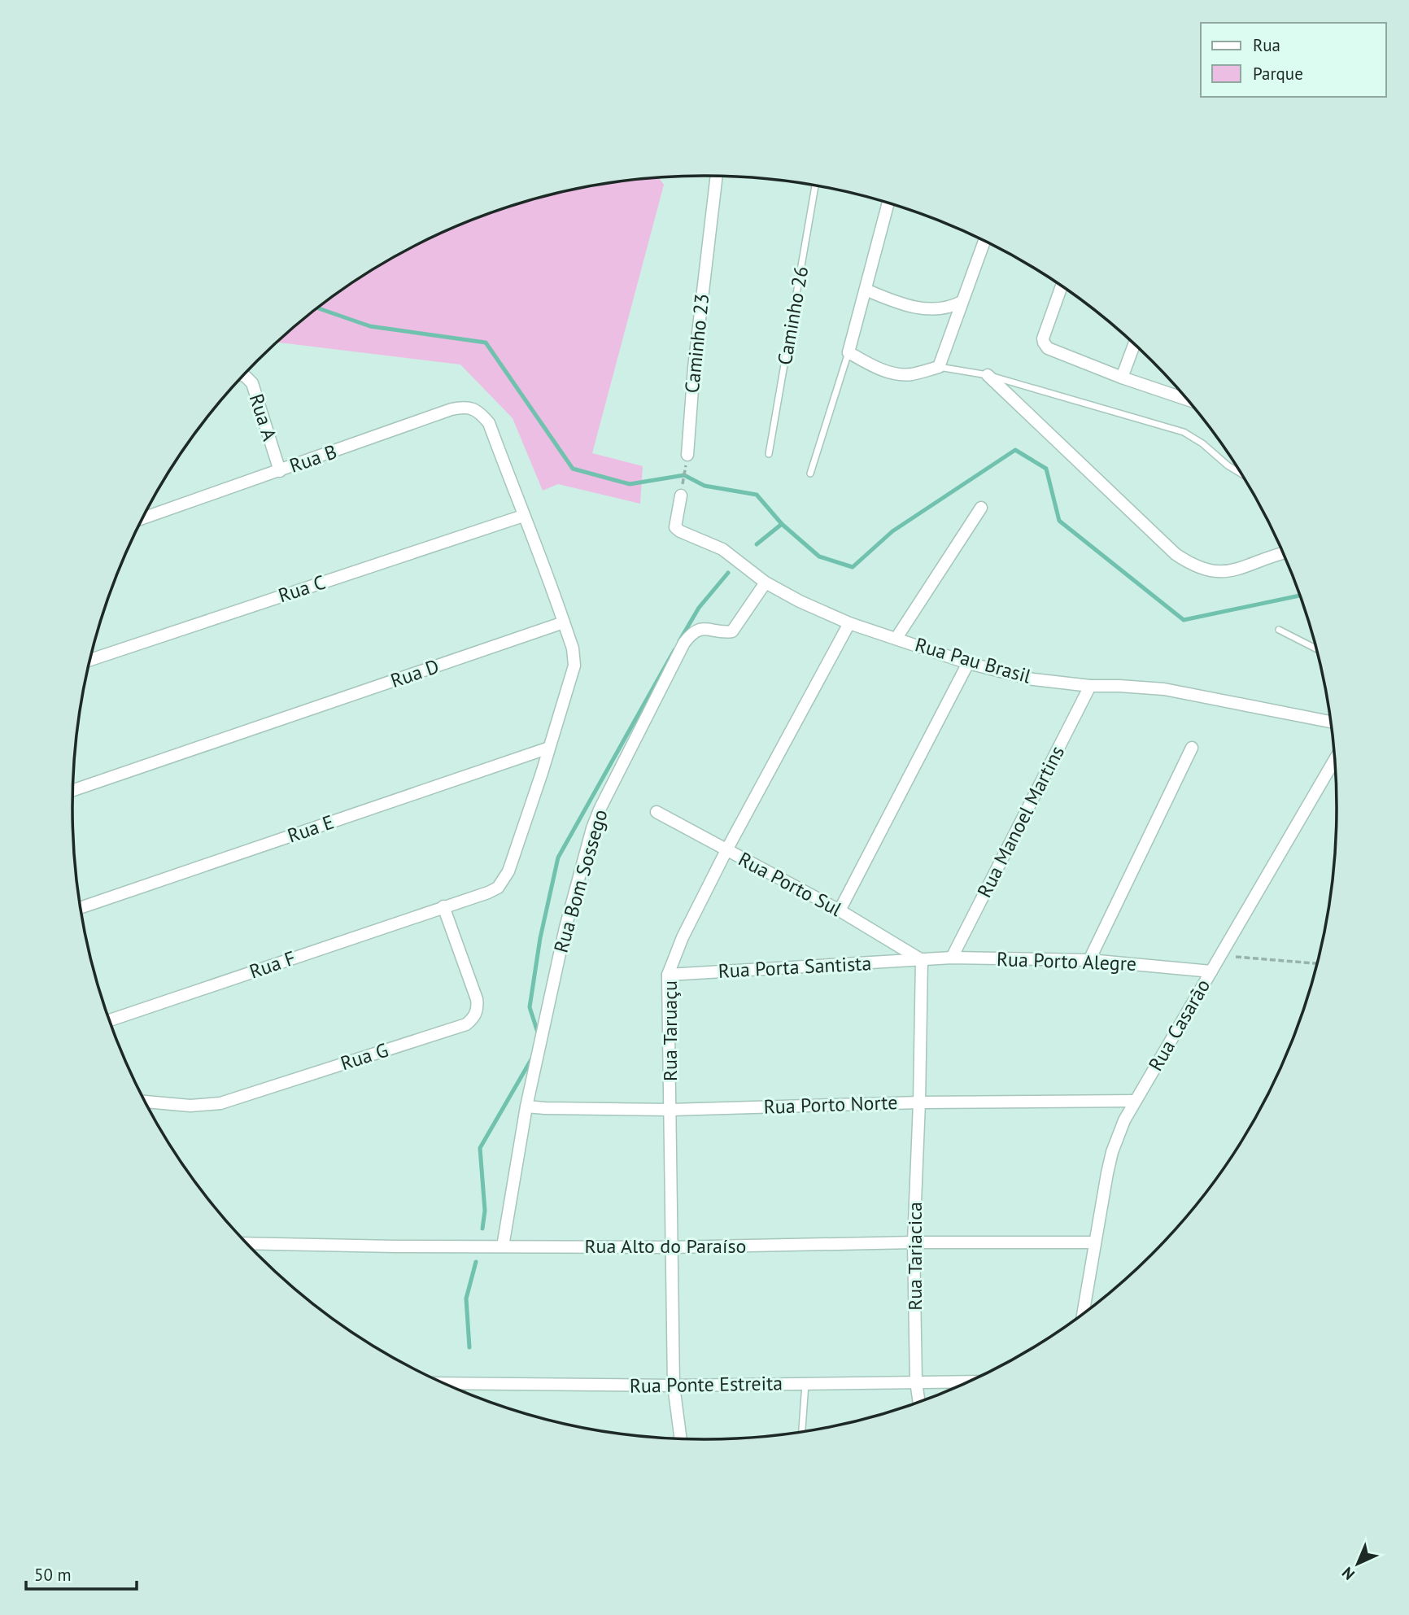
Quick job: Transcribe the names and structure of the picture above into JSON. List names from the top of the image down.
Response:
{
  "streets": {
    "street": [
      "Caminho 23",
      "Rua A",
      "Rua B",
      "Rua C",
      "Rua Pau Brasil",
      "Rua D",
      "Rua Manoel Martins",
      "Rua E",
      "Rua Bom Sossego",
      "Rua Porto Sul",
      "Rua Porto Alegre",
      "Rua F",
      "Rua Porta Santista",
      "Rua Casarão",
      "Rua Taruaçu",
      "Rua G",
      "Rua Porto Norte",
      "Rua Alto do Paraíso",
      "Rua Tariacica",
      "Rua Ponte Estreita"
    ],
    "lane": ["Caminho 26"]
  },
  "crossings": [
    ["Rua A", "Rua B"],
    ["Rua B", "Rua C"],
    ["Rua Pau Brasil", "Rua Manoel Martins"],
    ["Rua Pau Brasil", "Rua Bom Sossego"],
    ["Rua Pau Brasil", "Rua Taruaçu"],
    ["Rua Manoel Martins", "Rua Porto Alegre"],
    ["Rua Bom Sossego", "Rua Porto Norte"],
    ["Rua Bom Sossego", "Rua Alto do Paraíso"],
    ["Rua Porto Sul", "Rua Porto Alegre"],
    ["Rua Porto Sul", "Rua Porta Santista"],
    ["Rua Porto Sul", "Rua Taruaçu"],
    ["Rua Porto Sul", "Rua Tariacica"],
    ["Rua Porto Alegre", "Rua Porta Santista"],
    ["Rua Porto Alegre", "Rua Casarão"],
    ["Rua Porto Alegre", "Rua Tariacica"],
    ["Rua F", "Rua G"],
    ["Rua Porta Santista", "Rua Taruaçu"],
    ["Rua Porta Santista", "Rua Tariacica"],
    ["Rua Casarão", "Rua Porto Norte"],
    ["Rua Casarão", "Rua Alto do Paraíso"],
    ["Rua Taruaçu", "Rua Porto Norte"],
    ["Rua Taruaçu", "Rua Alto do Paraíso"],
    ["Rua Taruaçu", "Rua Ponte Estreita"],
    ["Rua Porto Norte", "Rua Tariacica"],
    ["Rua Alto do Paraíso", "Rua Tariacica"],
    ["Rua Tariacica", "Rua Ponte Estreita"]
  ],
  "legend": ["Rua", "Parque"],
  "scale_bar": "50 m",
  "north": "bottom left"
}
